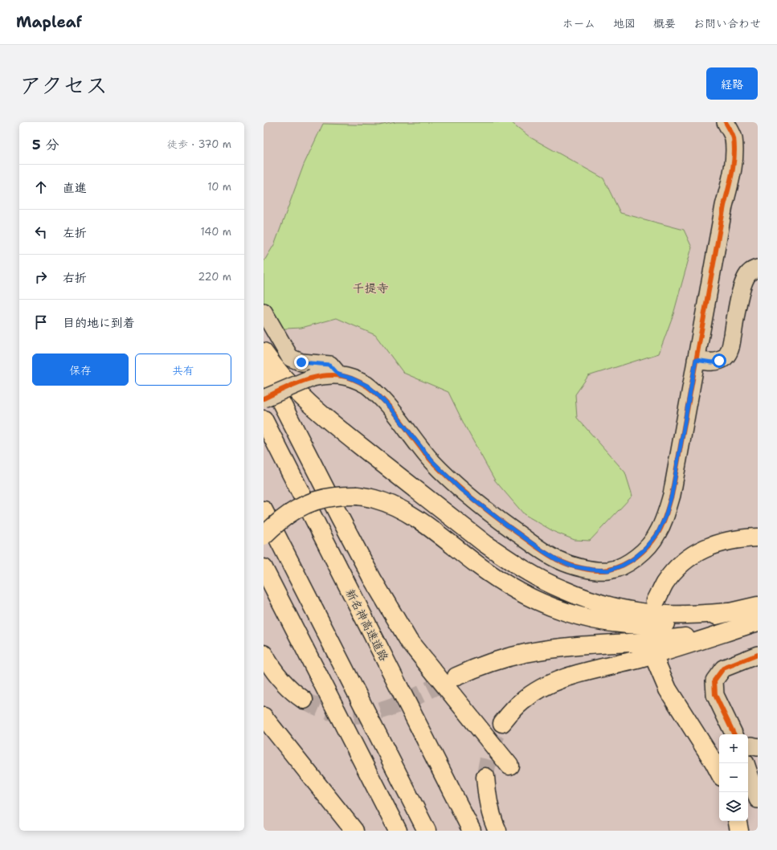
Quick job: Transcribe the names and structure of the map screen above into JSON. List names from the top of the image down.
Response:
{
  "streets": {
    "highway": ["新名神高速道路"]
  },
  "districts": ["千提寺"],
  "page": {
    "header": "Mapleaf",
    "nav": [
      "ホーム",
      "地図",
      "概要",
      "お問い合わせ"
    ],
    "title": "アクセス",
    "buttons": [
      "経路",
      ["保存", "共有"]
    ],
    "heading": ["5 分", "徒歩 · 370 m"],
    "list": [
      ["直進", "10 m"],
      ["左折", "140 m"],
      ["右折", "220 m"],
      "目的地に到着"
    ],
    "map_buttons": ["+", "−"]
  }
}
